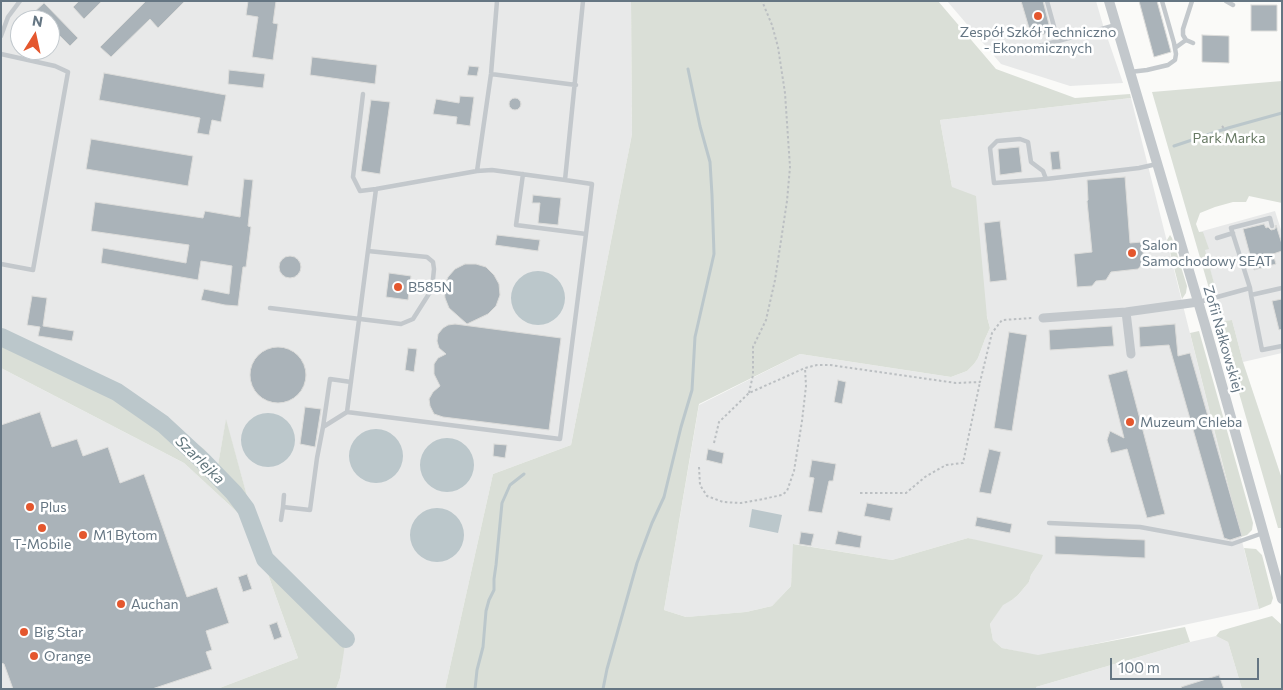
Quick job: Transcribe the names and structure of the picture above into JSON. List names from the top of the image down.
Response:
{
  "streets": {
    "street": ["Zofii Nałkowskiej"]
  },
  "water": ["Szarlejka"],
  "parks": ["Park Marka"],
  "places": [
    "Zespół Szkół Techniczno - Ekonomicznych",
    "Salon Samochodowy SEAT",
    "B585N",
    "Muzeum Chleba",
    "Plus",
    "T-Mobile",
    "M1 Bytom",
    "Auchan",
    "Big Star",
    "Orange"
  ],
  "scale_bar": "100 m",
  "north": "top"
}
